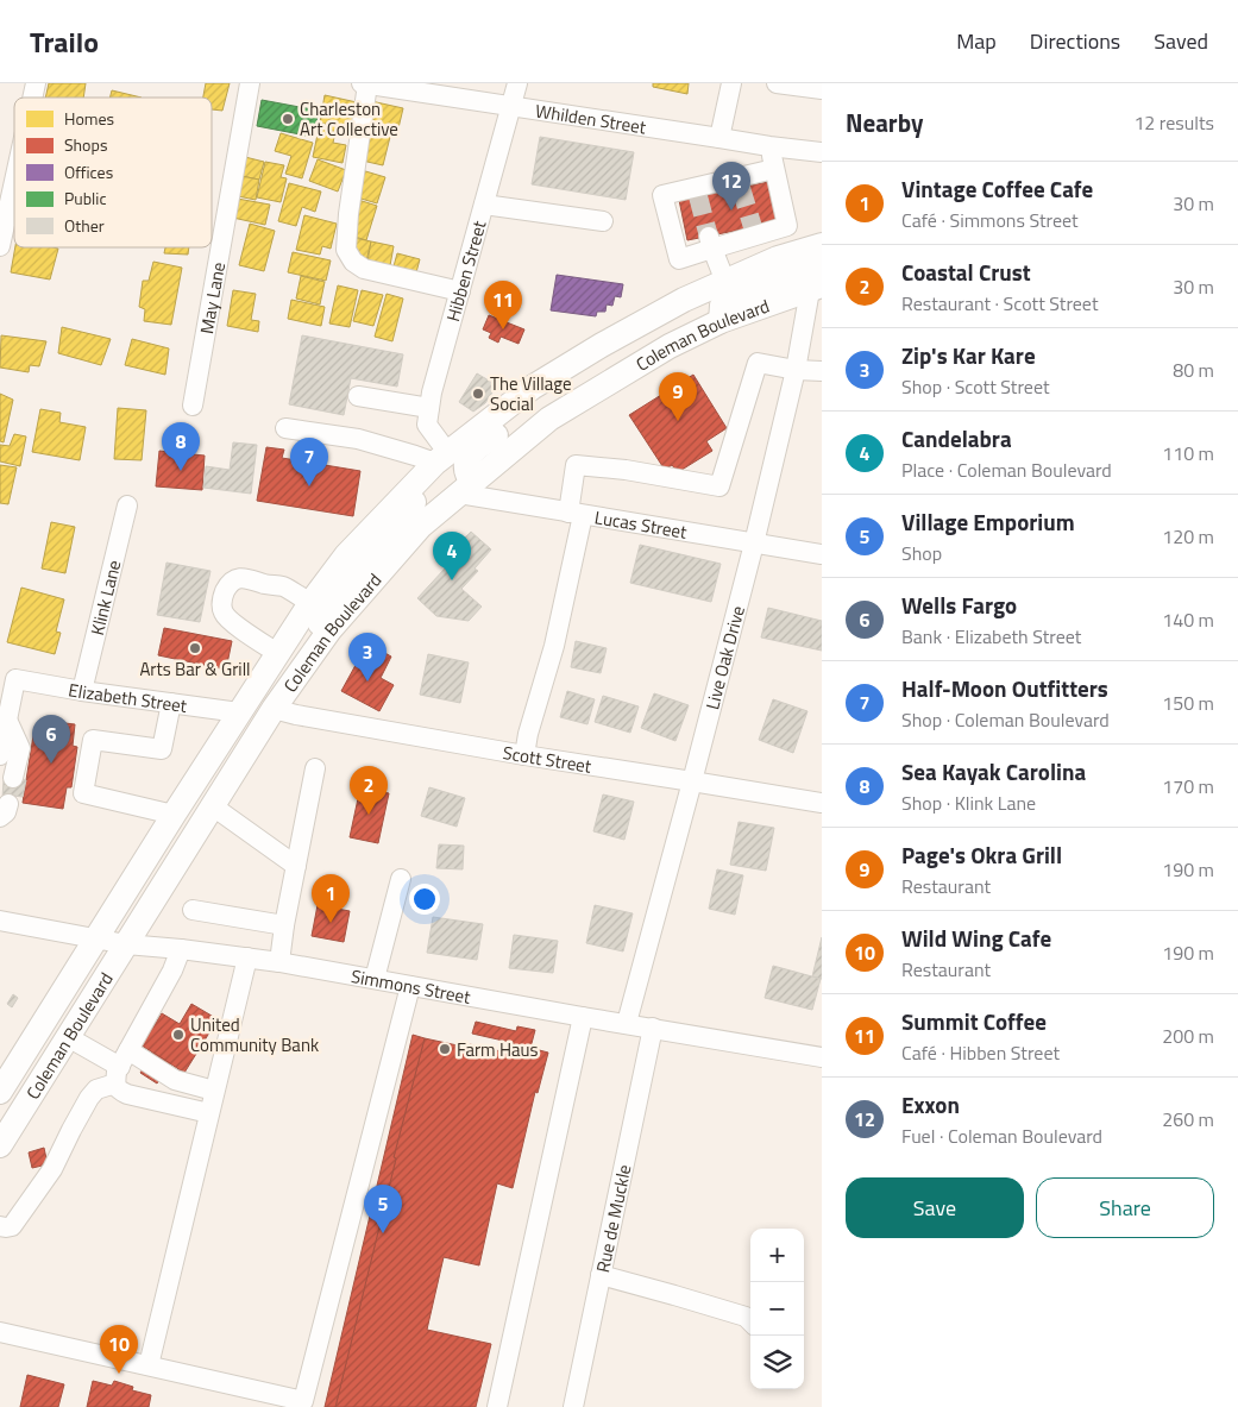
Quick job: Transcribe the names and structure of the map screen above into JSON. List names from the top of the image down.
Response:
{
  "streets": {
    "main road": ["Coleman Boulevard"],
    "street": [
      "Whilden Street",
      "Hibben Street",
      "May Lane",
      "Lucas Street",
      "Klink Lane",
      "Live Oak Drive",
      "Elizabeth Street",
      "Scott Street",
      "Simmons Street",
      "Rue de Muckle"
    ]
  },
  "crossings": [
    ["Whilden Street", "Hibben Street"],
    ["Hibben Street", "Coleman Boulevard"],
    ["Coleman Boulevard", "Lucas Street"],
    ["Coleman Boulevard", "Live Oak Drive"],
    ["Coleman Boulevard", "Elizabeth Street"],
    ["Coleman Boulevard", "Scott Street"],
    ["Coleman Boulevard", "Simmons Street"],
    ["Lucas Street", "Live Oak Drive"],
    ["Klink Lane", "Elizabeth Street"],
    ["Live Oak Drive", "Scott Street"],
    ["Live Oak Drive", "Simmons Street"],
    ["Simmons Street", "Rue de Muckle"]
  ],
  "places": [
    "Charleston Art Collective",
    "The Village Social",
    "Arts Bar & Grill",
    "United Community Bank",
    "Farm Haus"
  ],
  "legend": [
    "Homes",
    "Shops",
    "Offices",
    "Public",
    "Other"
  ],
  "page": {
    "header": "Trailo",
    "nav": ["Map", "Directions", "Saved"],
    "heading": ["Nearby", "12 results"],
    "list": [
      {
        "mark": "1",
        "name": "Vintage Coffee Cafe",
        "note": "Café · Simmons Street",
        "value": "30 m"
      },
      {
        "mark": "2",
        "name": "Coastal Crust",
        "note": "Restaurant · Scott Street",
        "value": "30 m"
      },
      {
        "mark": "3",
        "name": "Zip's Kar Kare",
        "note": "Shop · Scott Street",
        "value": "80 m"
      },
      {
        "mark": "4",
        "name": "Candelabra",
        "note": "Place · Coleman Boulevard",
        "value": "110 m"
      },
      {
        "mark": "5",
        "name": "Village Emporium",
        "note": "Shop",
        "value": "120 m"
      },
      {
        "mark": "6",
        "name": "Wells Fargo",
        "note": "Bank · Elizabeth Street",
        "value": "140 m"
      },
      {
        "mark": "7",
        "name": "Half-Moon Outfitters",
        "note": "Shop · Coleman Boulevard",
        "value": "150 m"
      },
      {
        "mark": "8",
        "name": "Sea Kayak Carolina",
        "note": "Shop · Klink Lane",
        "value": "170 m"
      },
      {
        "mark": "9",
        "name": "Page's Okra Grill",
        "note": "Restaurant",
        "value": "190 m"
      },
      {
        "mark": "10",
        "name": "Wild Wing Cafe",
        "note": "Restaurant",
        "value": "190 m"
      },
      {
        "mark": "11",
        "name": "Summit Coffee",
        "note": "Café · Hibben Street",
        "value": "200 m"
      },
      {
        "mark": "12",
        "name": "Exxon",
        "note": "Fuel · Coleman Boulevard",
        "value": "260 m"
      }
    ],
    "pins": [
      "12",
      "11",
      "9",
      "8",
      "7",
      "4",
      "3",
      "6",
      "2",
      "1",
      "5",
      "10"
    ],
    "buttons": ["Save", "Share"],
    "map_buttons": ["+", "−"]
  }
}
